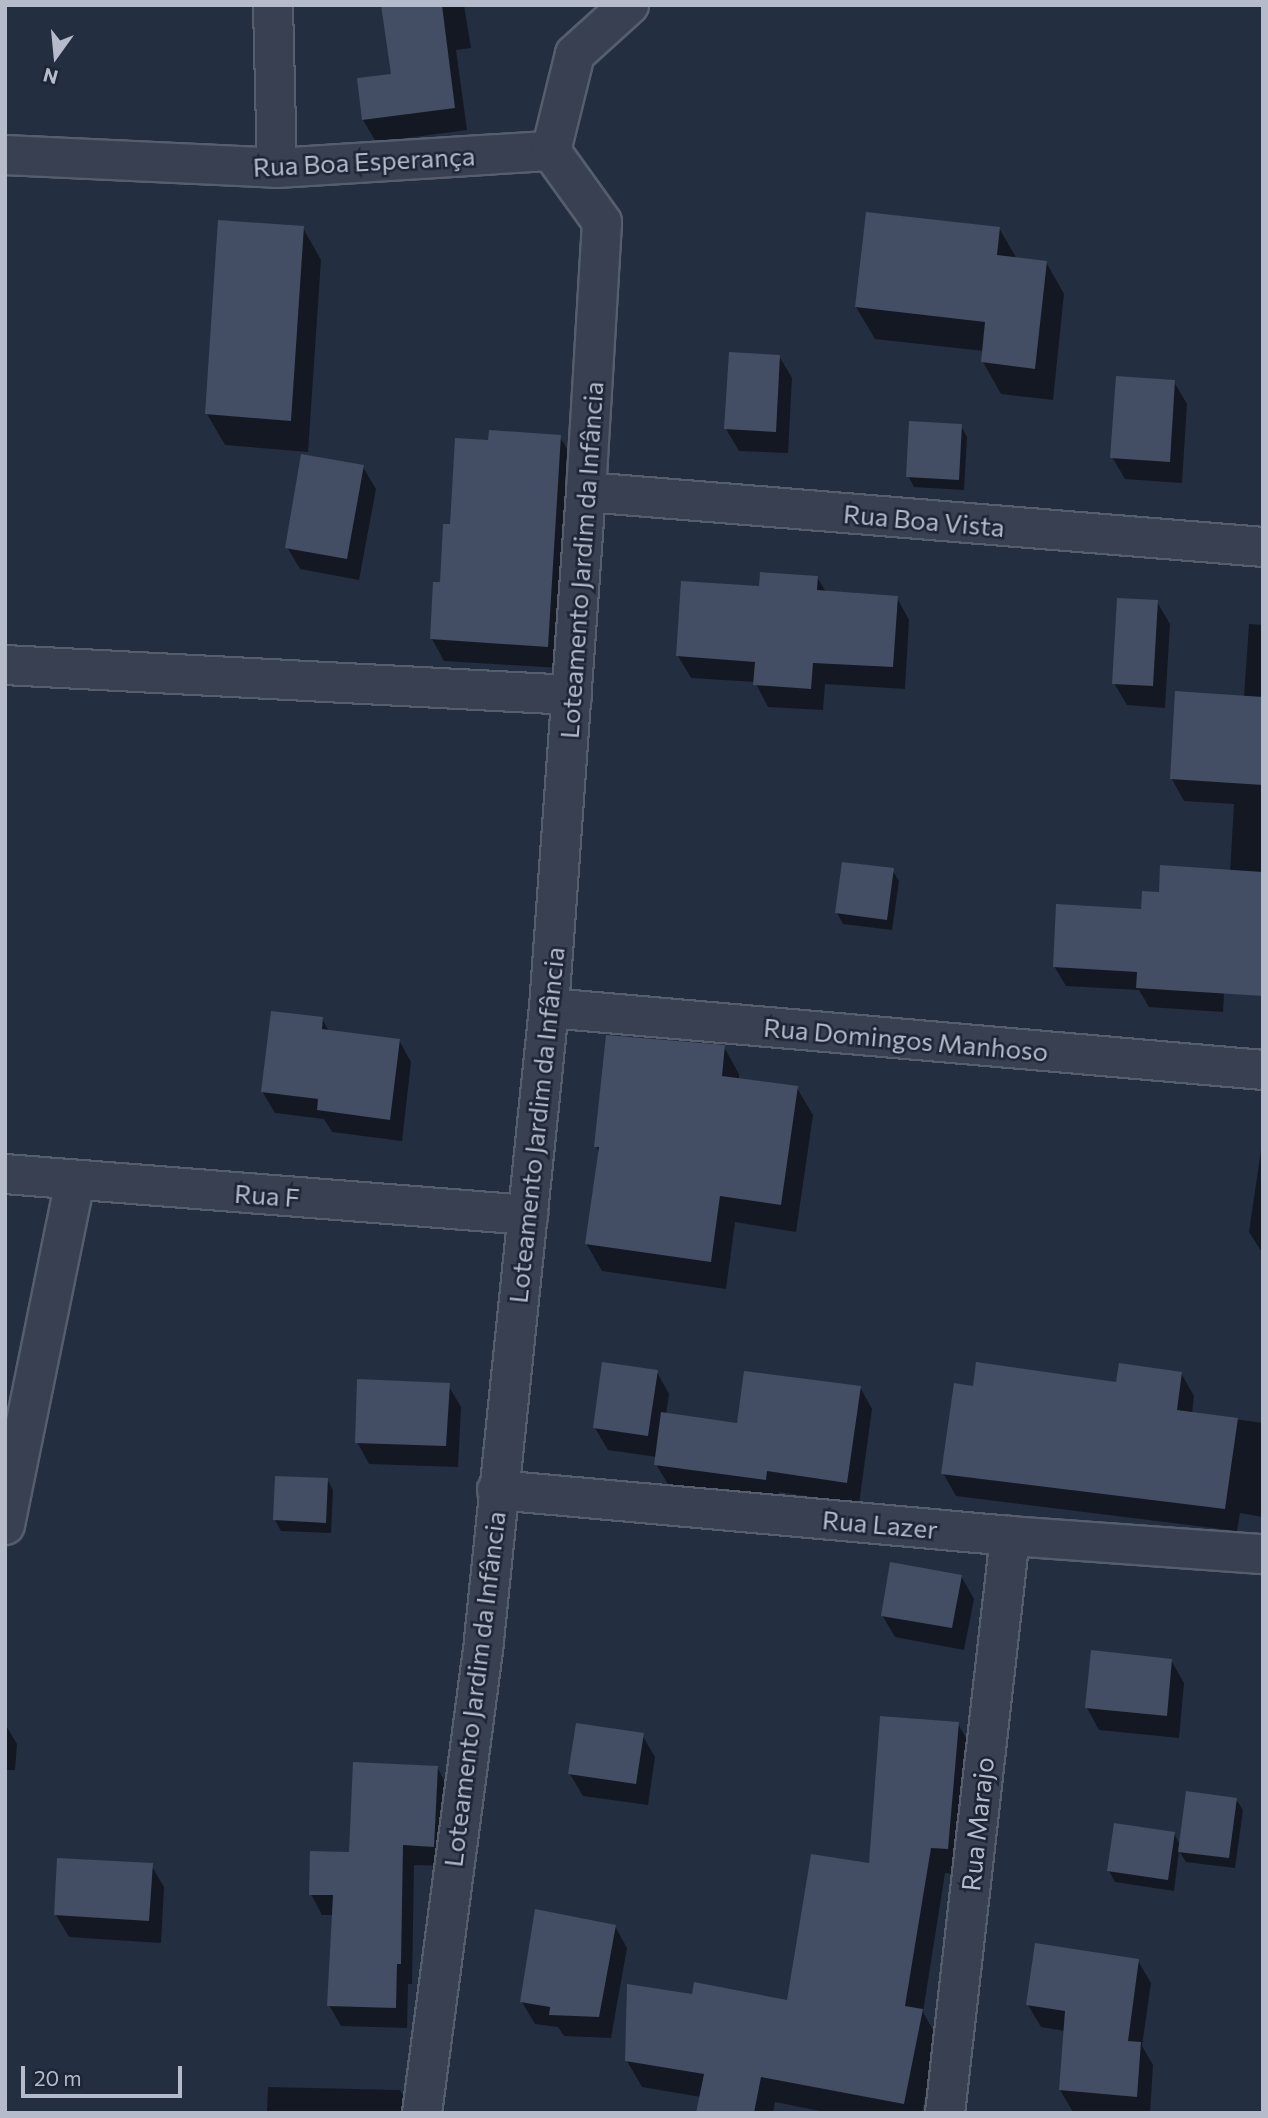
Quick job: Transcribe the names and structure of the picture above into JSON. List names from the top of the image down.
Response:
{
  "streets": {
    "street": [
      "Rua Boa Esperança",
      "Rua Boa Vista",
      "Loteamento Jardim da Infância",
      "Rua Domingos Manhoso",
      "Rua F",
      "Rua Lazer",
      "Rua Marajo"
    ]
  },
  "crossings": [
    ["Rua Boa Esperança", "Loteamento Jardim da Infância"],
    ["Rua Boa Vista", "Loteamento Jardim da Infância"],
    ["Loteamento Jardim da Infância", "Rua Domingos Manhoso"],
    ["Loteamento Jardim da Infância", "Rua F"],
    ["Loteamento Jardim da Infância", "Rua Lazer"],
    ["Rua Lazer", "Rua Marajo"]
  ],
  "scale_bar": "20 m",
  "north": "bottom"
}
